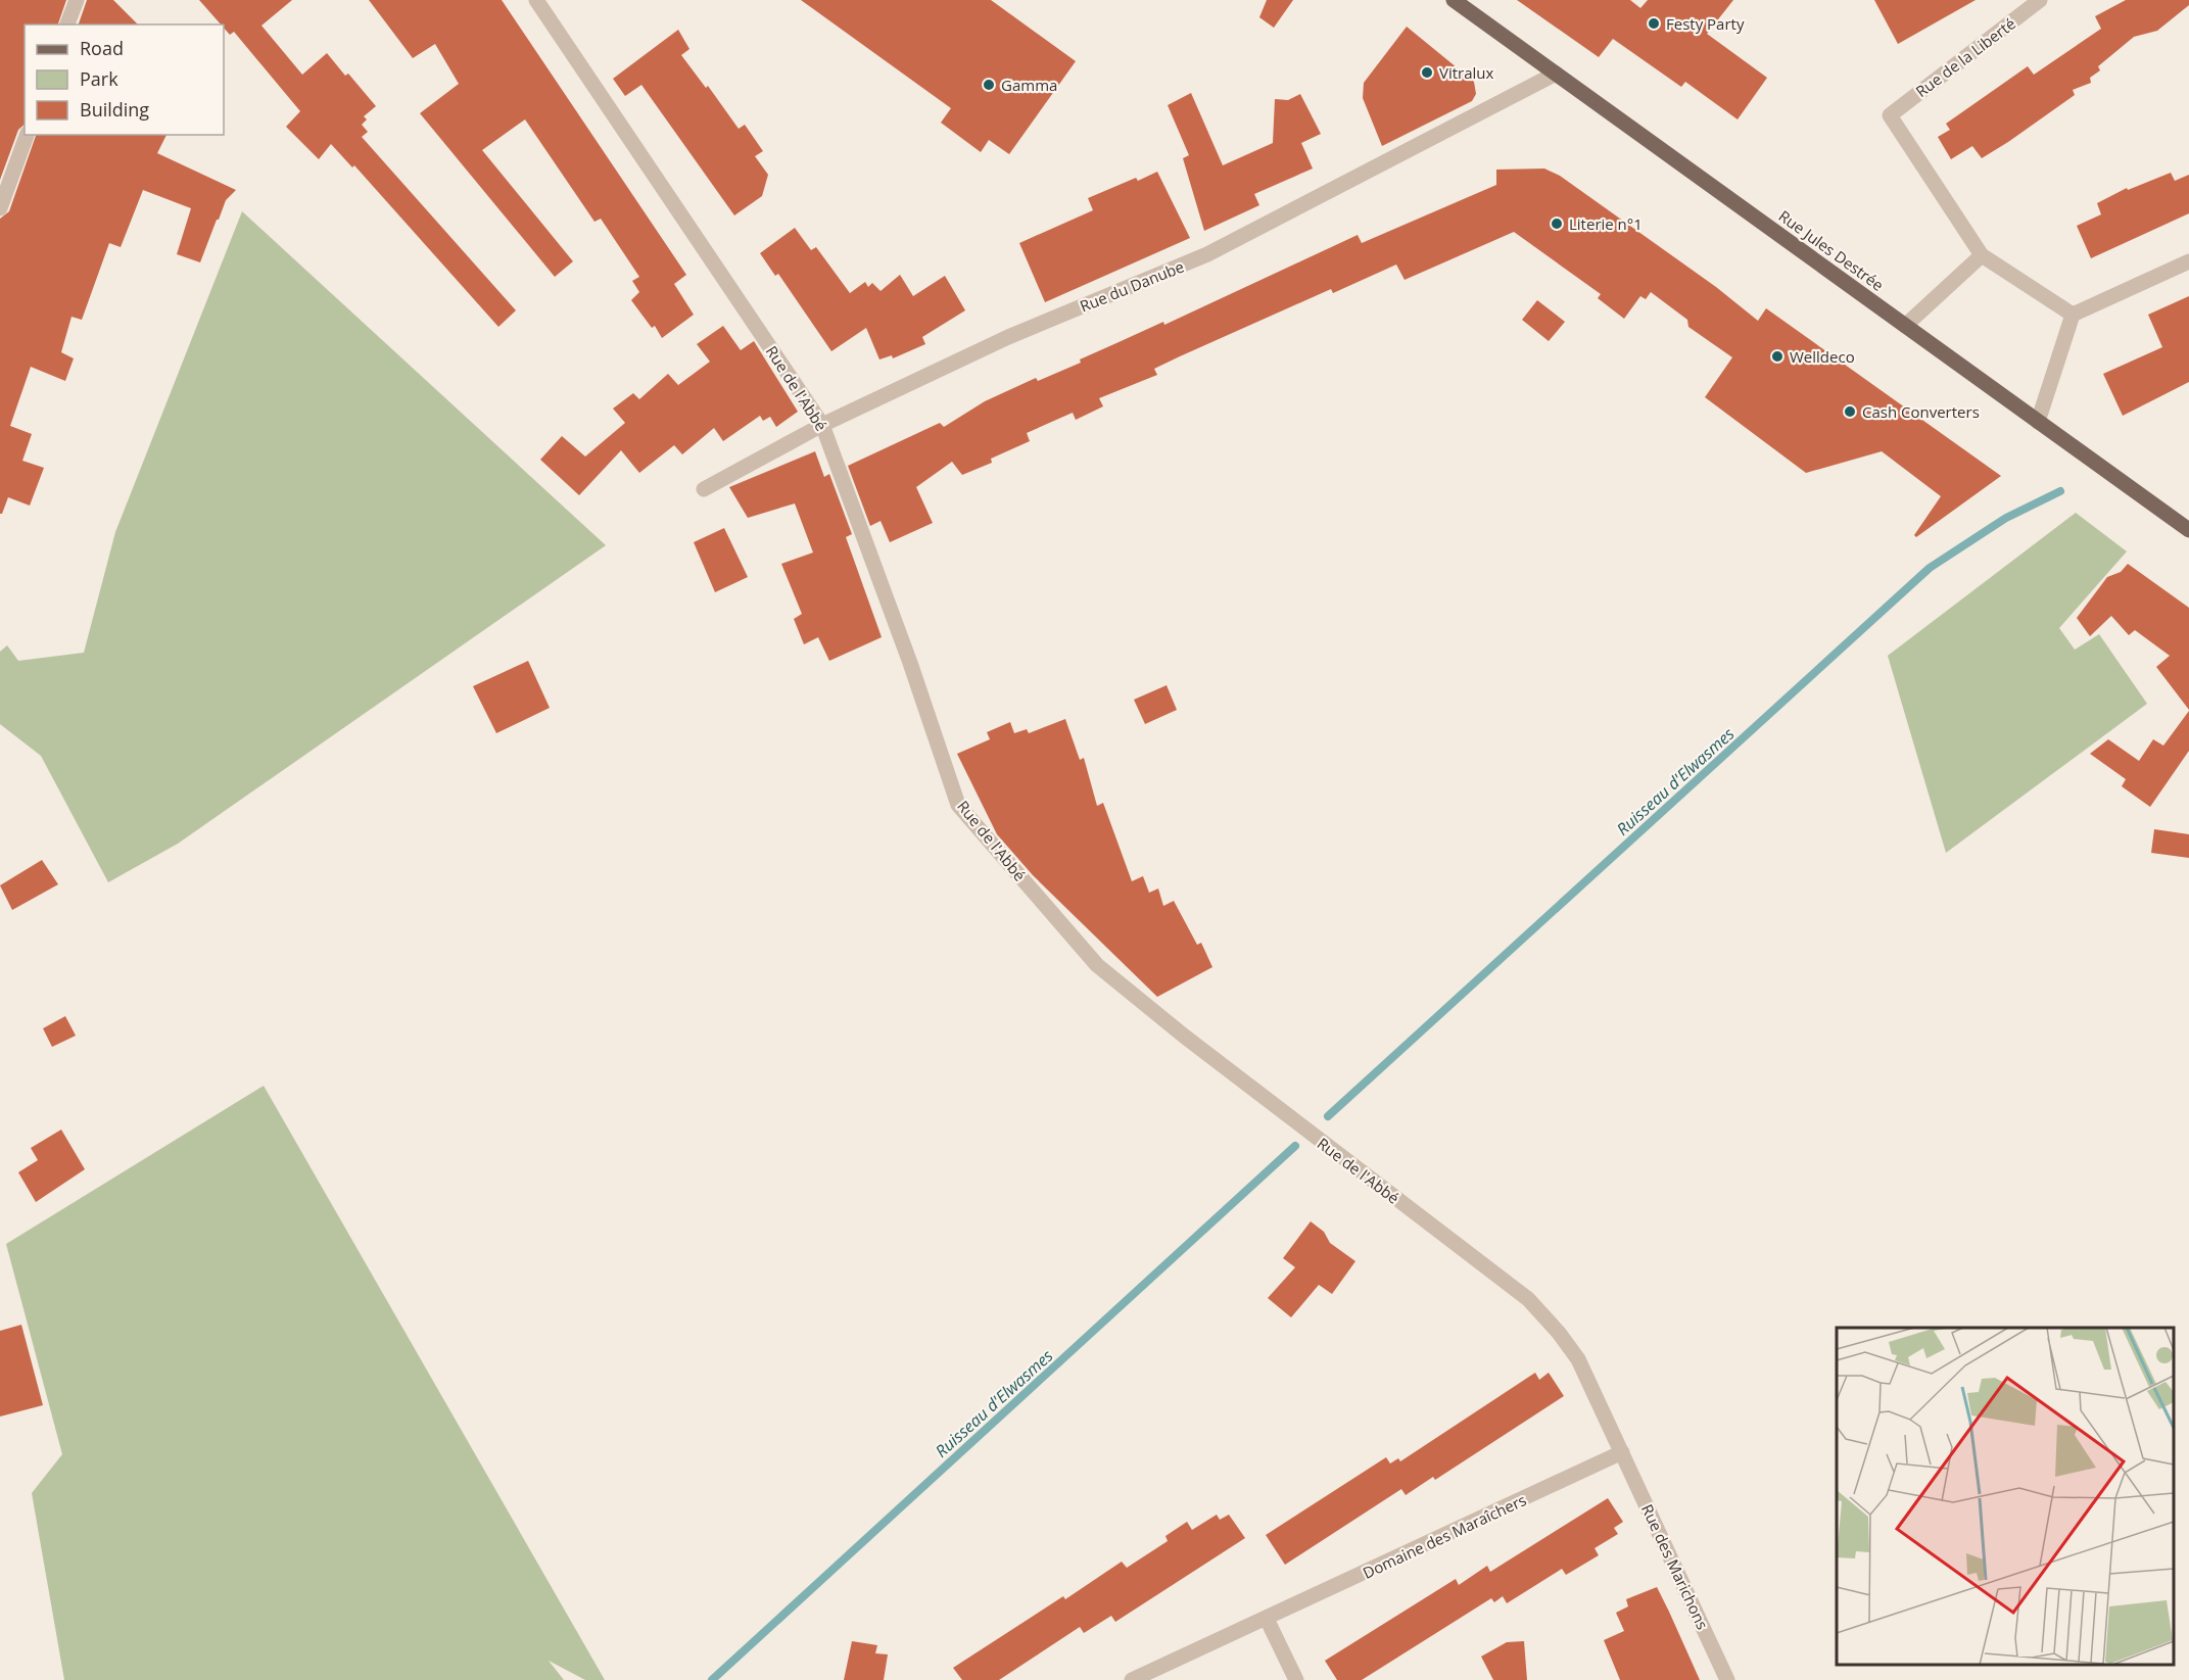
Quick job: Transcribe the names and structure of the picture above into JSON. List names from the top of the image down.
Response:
{
  "streets": {
    "main road": ["Rue Jules Destrée"],
    "street": [
      "Rue de la Liberté",
      "Rue du Danube",
      "Rue de l'Abbé",
      "Domaine des Maraîchers",
      "Rue des Marichons"
    ]
  },
  "crossings": [
    ["Rue Jules Destrée", "Rue du Danube"],
    ["Rue du Danube", "Rue de l'Abbé"],
    ["Rue de l'Abbé", "Domaine des Maraîchers"],
    ["Rue de l'Abbé", "Rue des Marichons"],
    ["Domaine des Maraîchers", "Rue des Marichons"]
  ],
  "water": ["Ruisseau d'Elwasmes"],
  "places": [
    "Festy Party",
    "Vitralux",
    "Gamma",
    "Literie n°1",
    "Welldeco",
    "Cash Converters"
  ],
  "legend": ["Road", "Park", "Building"]
}
